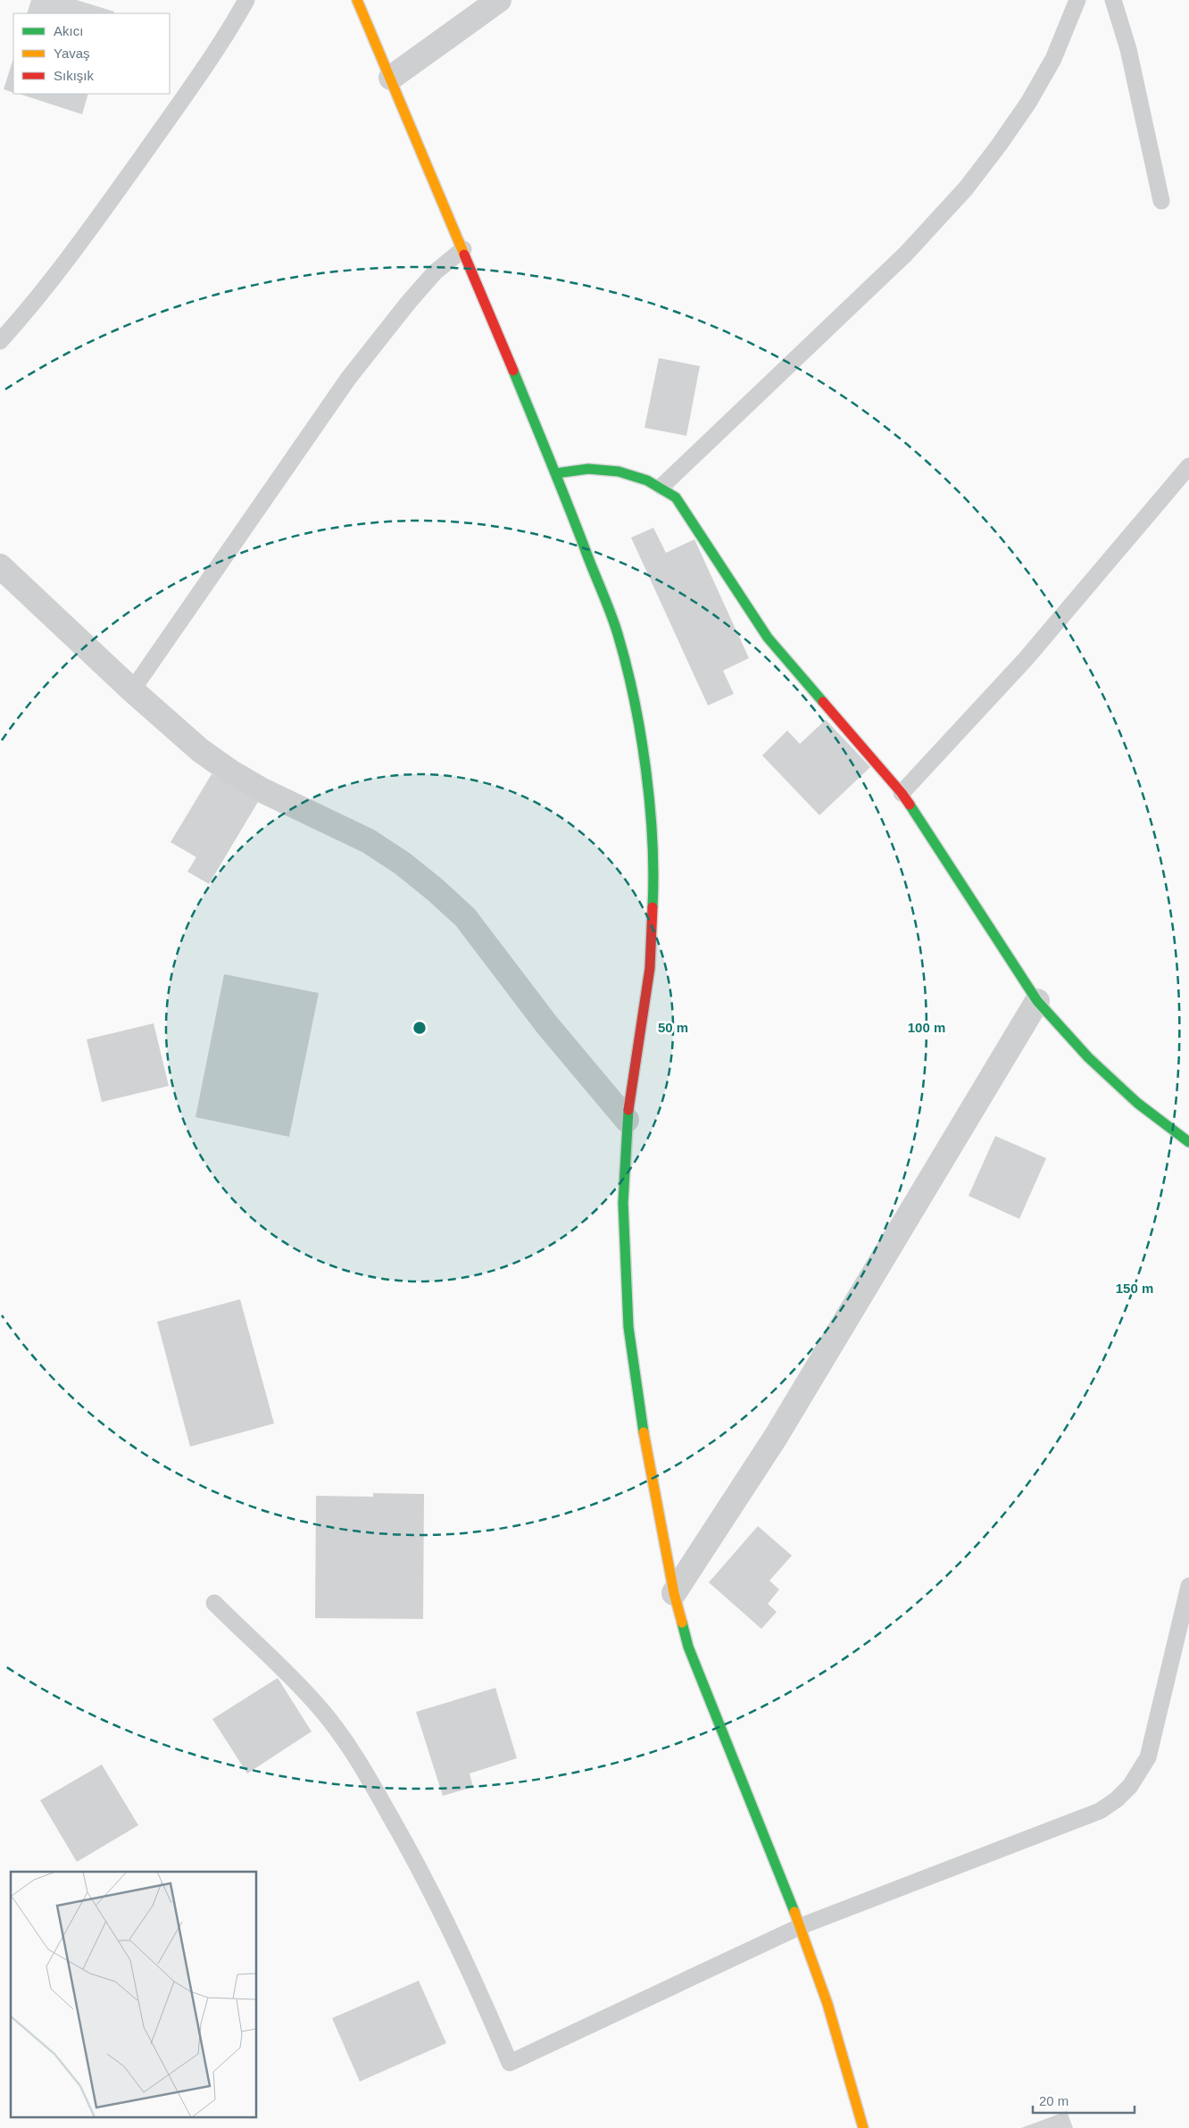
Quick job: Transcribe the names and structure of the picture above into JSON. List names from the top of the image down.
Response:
{
  "legend": ["Akıcı", "Yavaş", "Sıkışık"],
  "scale_bar": "20 m",
  "rings": ["50 m", "100 m", "150 m"]
}
